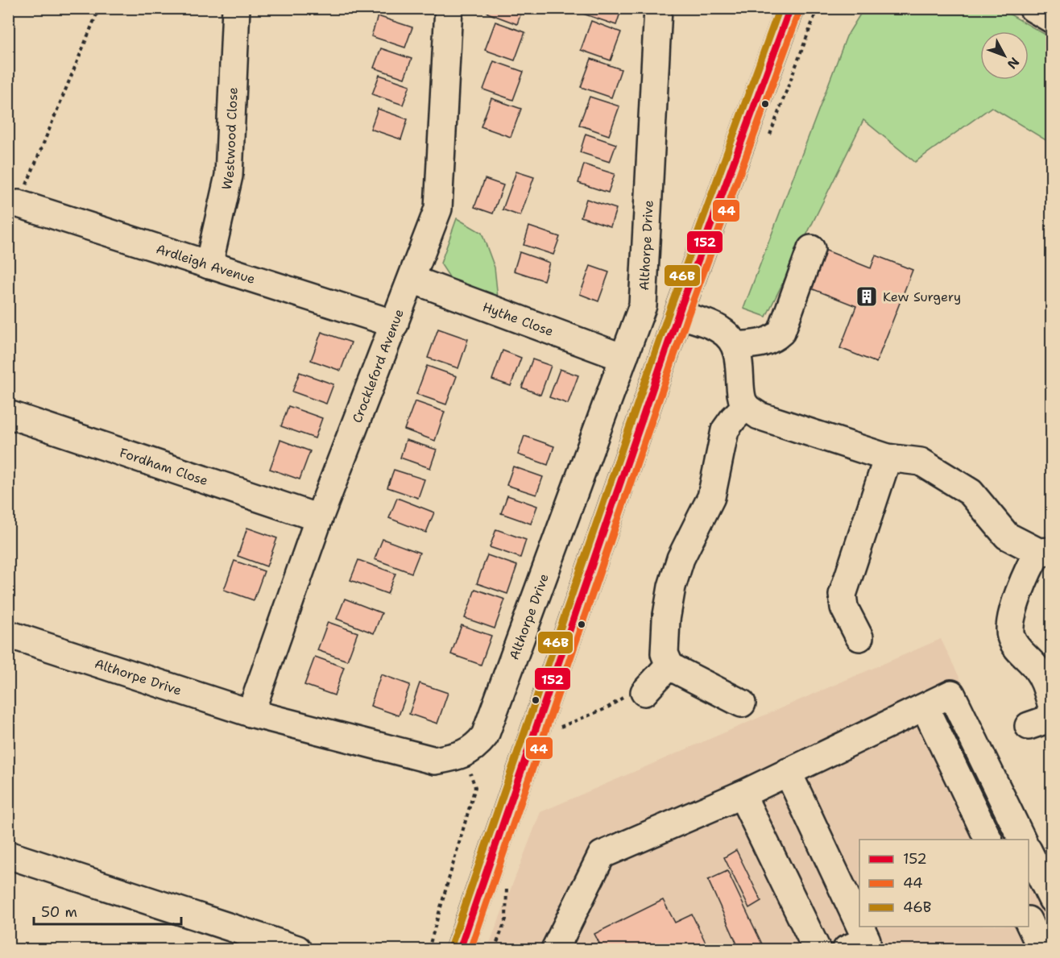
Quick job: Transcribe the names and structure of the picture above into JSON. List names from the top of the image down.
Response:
{
  "streets": {
    "street": [
      "Westwood Close",
      "Althorpe Drive",
      "Ardleigh Avenue",
      "Hythe Close",
      "Crockleford Avenue",
      "Fordham Close"
    ]
  },
  "crossings": [
    ["Westwood Close", "Ardleigh Avenue"],
    ["Althorpe Drive", "Hythe Close"],
    ["Althorpe Drive", "Crockleford Avenue"],
    ["Ardleigh Avenue", "Crockleford Avenue"],
    ["Hythe Close", "Crockleford Avenue"],
    ["Crockleford Avenue", "Fordham Close"]
  ],
  "places": {
    "building": ["Kew Surgery"]
  },
  "lines": ["transit line 152", "transit line 46B", "transit line 44"],
  "legend": ["152", "44", "46B"],
  "scale_bar": "50 m",
  "north": "bottom right"
}
